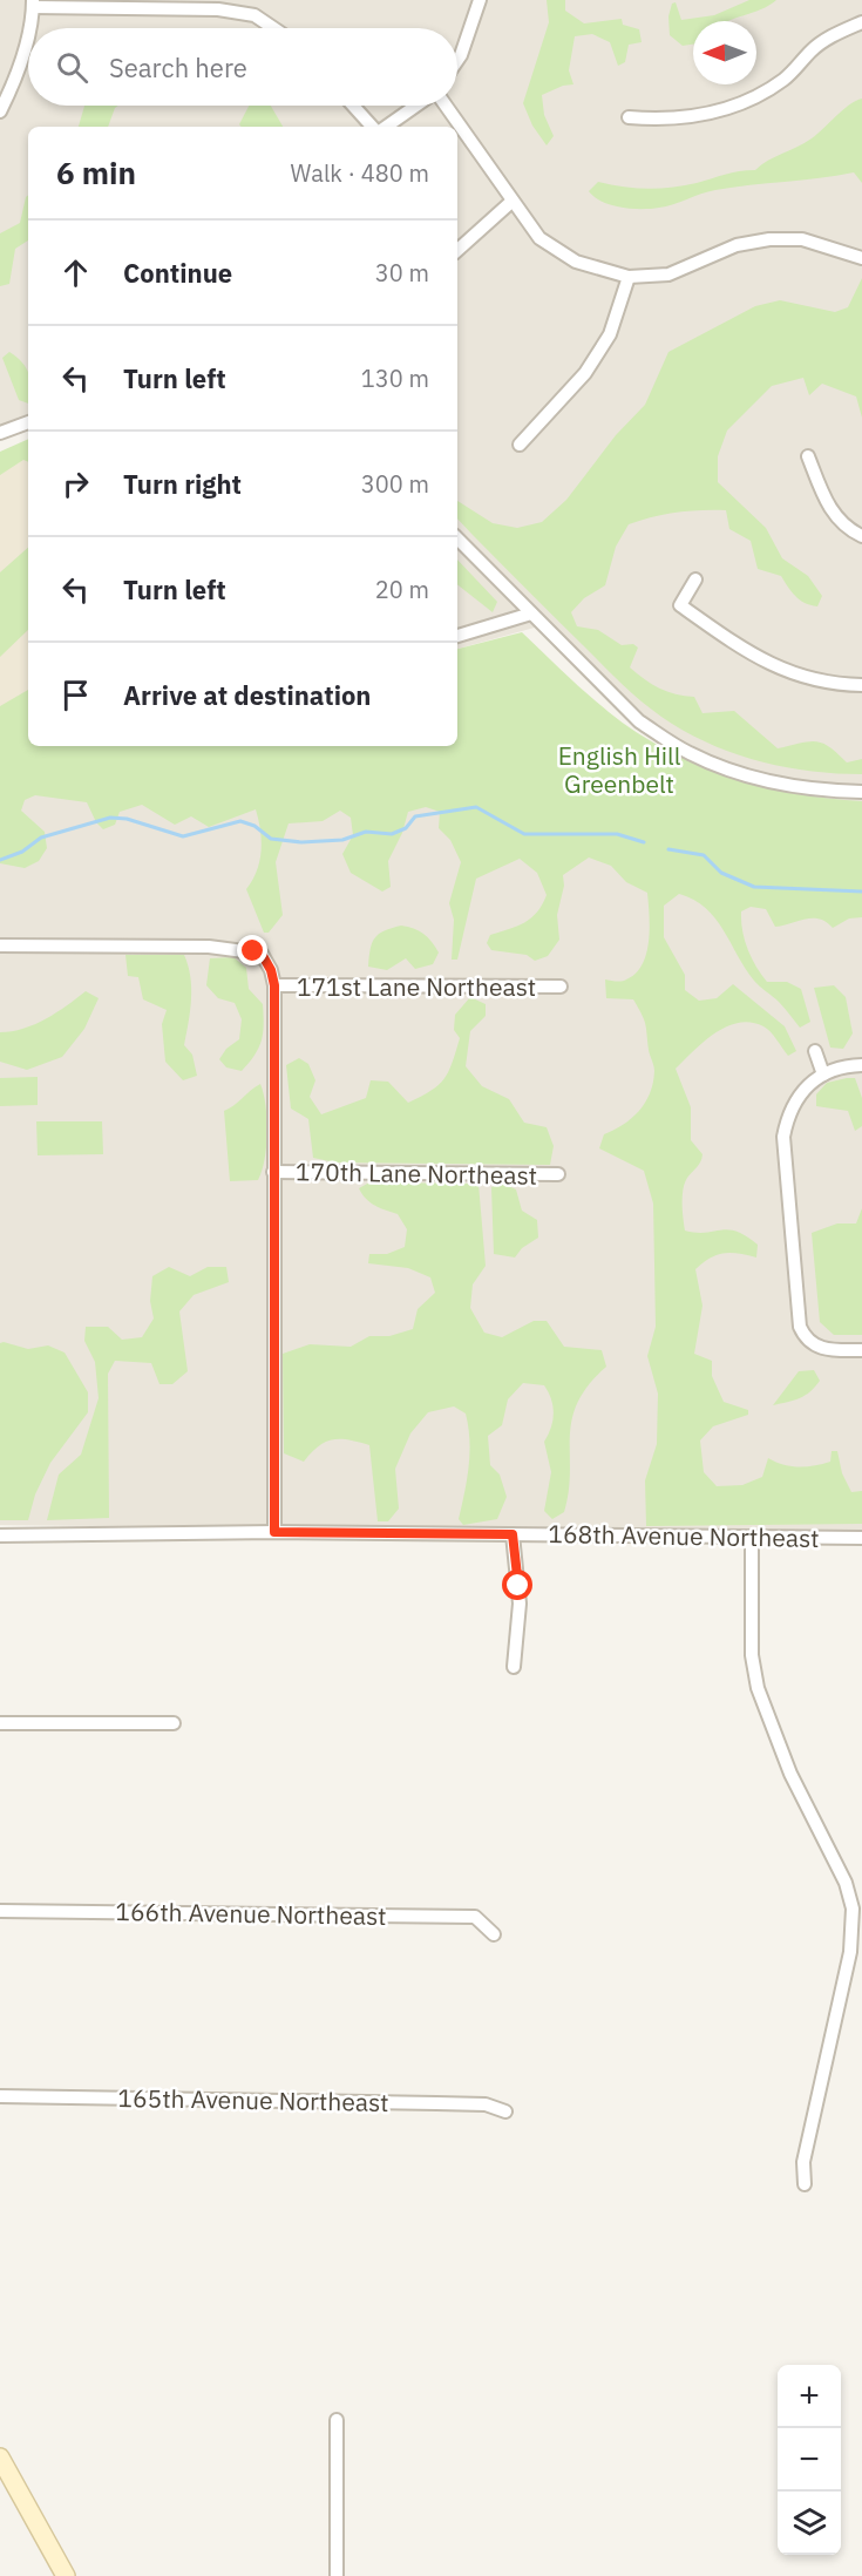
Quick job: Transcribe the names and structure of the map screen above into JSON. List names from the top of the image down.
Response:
{
  "streets": {
    "street": [
      "171st Lane Northeast",
      "170th Lane Northeast",
      "168th Avenue Northeast",
      "166th Avenue Northeast",
      "165th Avenue Northeast"
    ]
  },
  "parks": ["English Hill Greenbelt"],
  "north": "left",
  "page": {
    "search": "Search here",
    "heading": ["6 min", "Walk · 480 m"],
    "list": [
      ["Continue", "30 m"],
      ["Turn left", "130 m"],
      ["Turn right", "300 m"],
      ["Turn left", "20 m"],
      "Arrive at destination"
    ],
    "map_buttons": ["+", "−"]
  }
}
